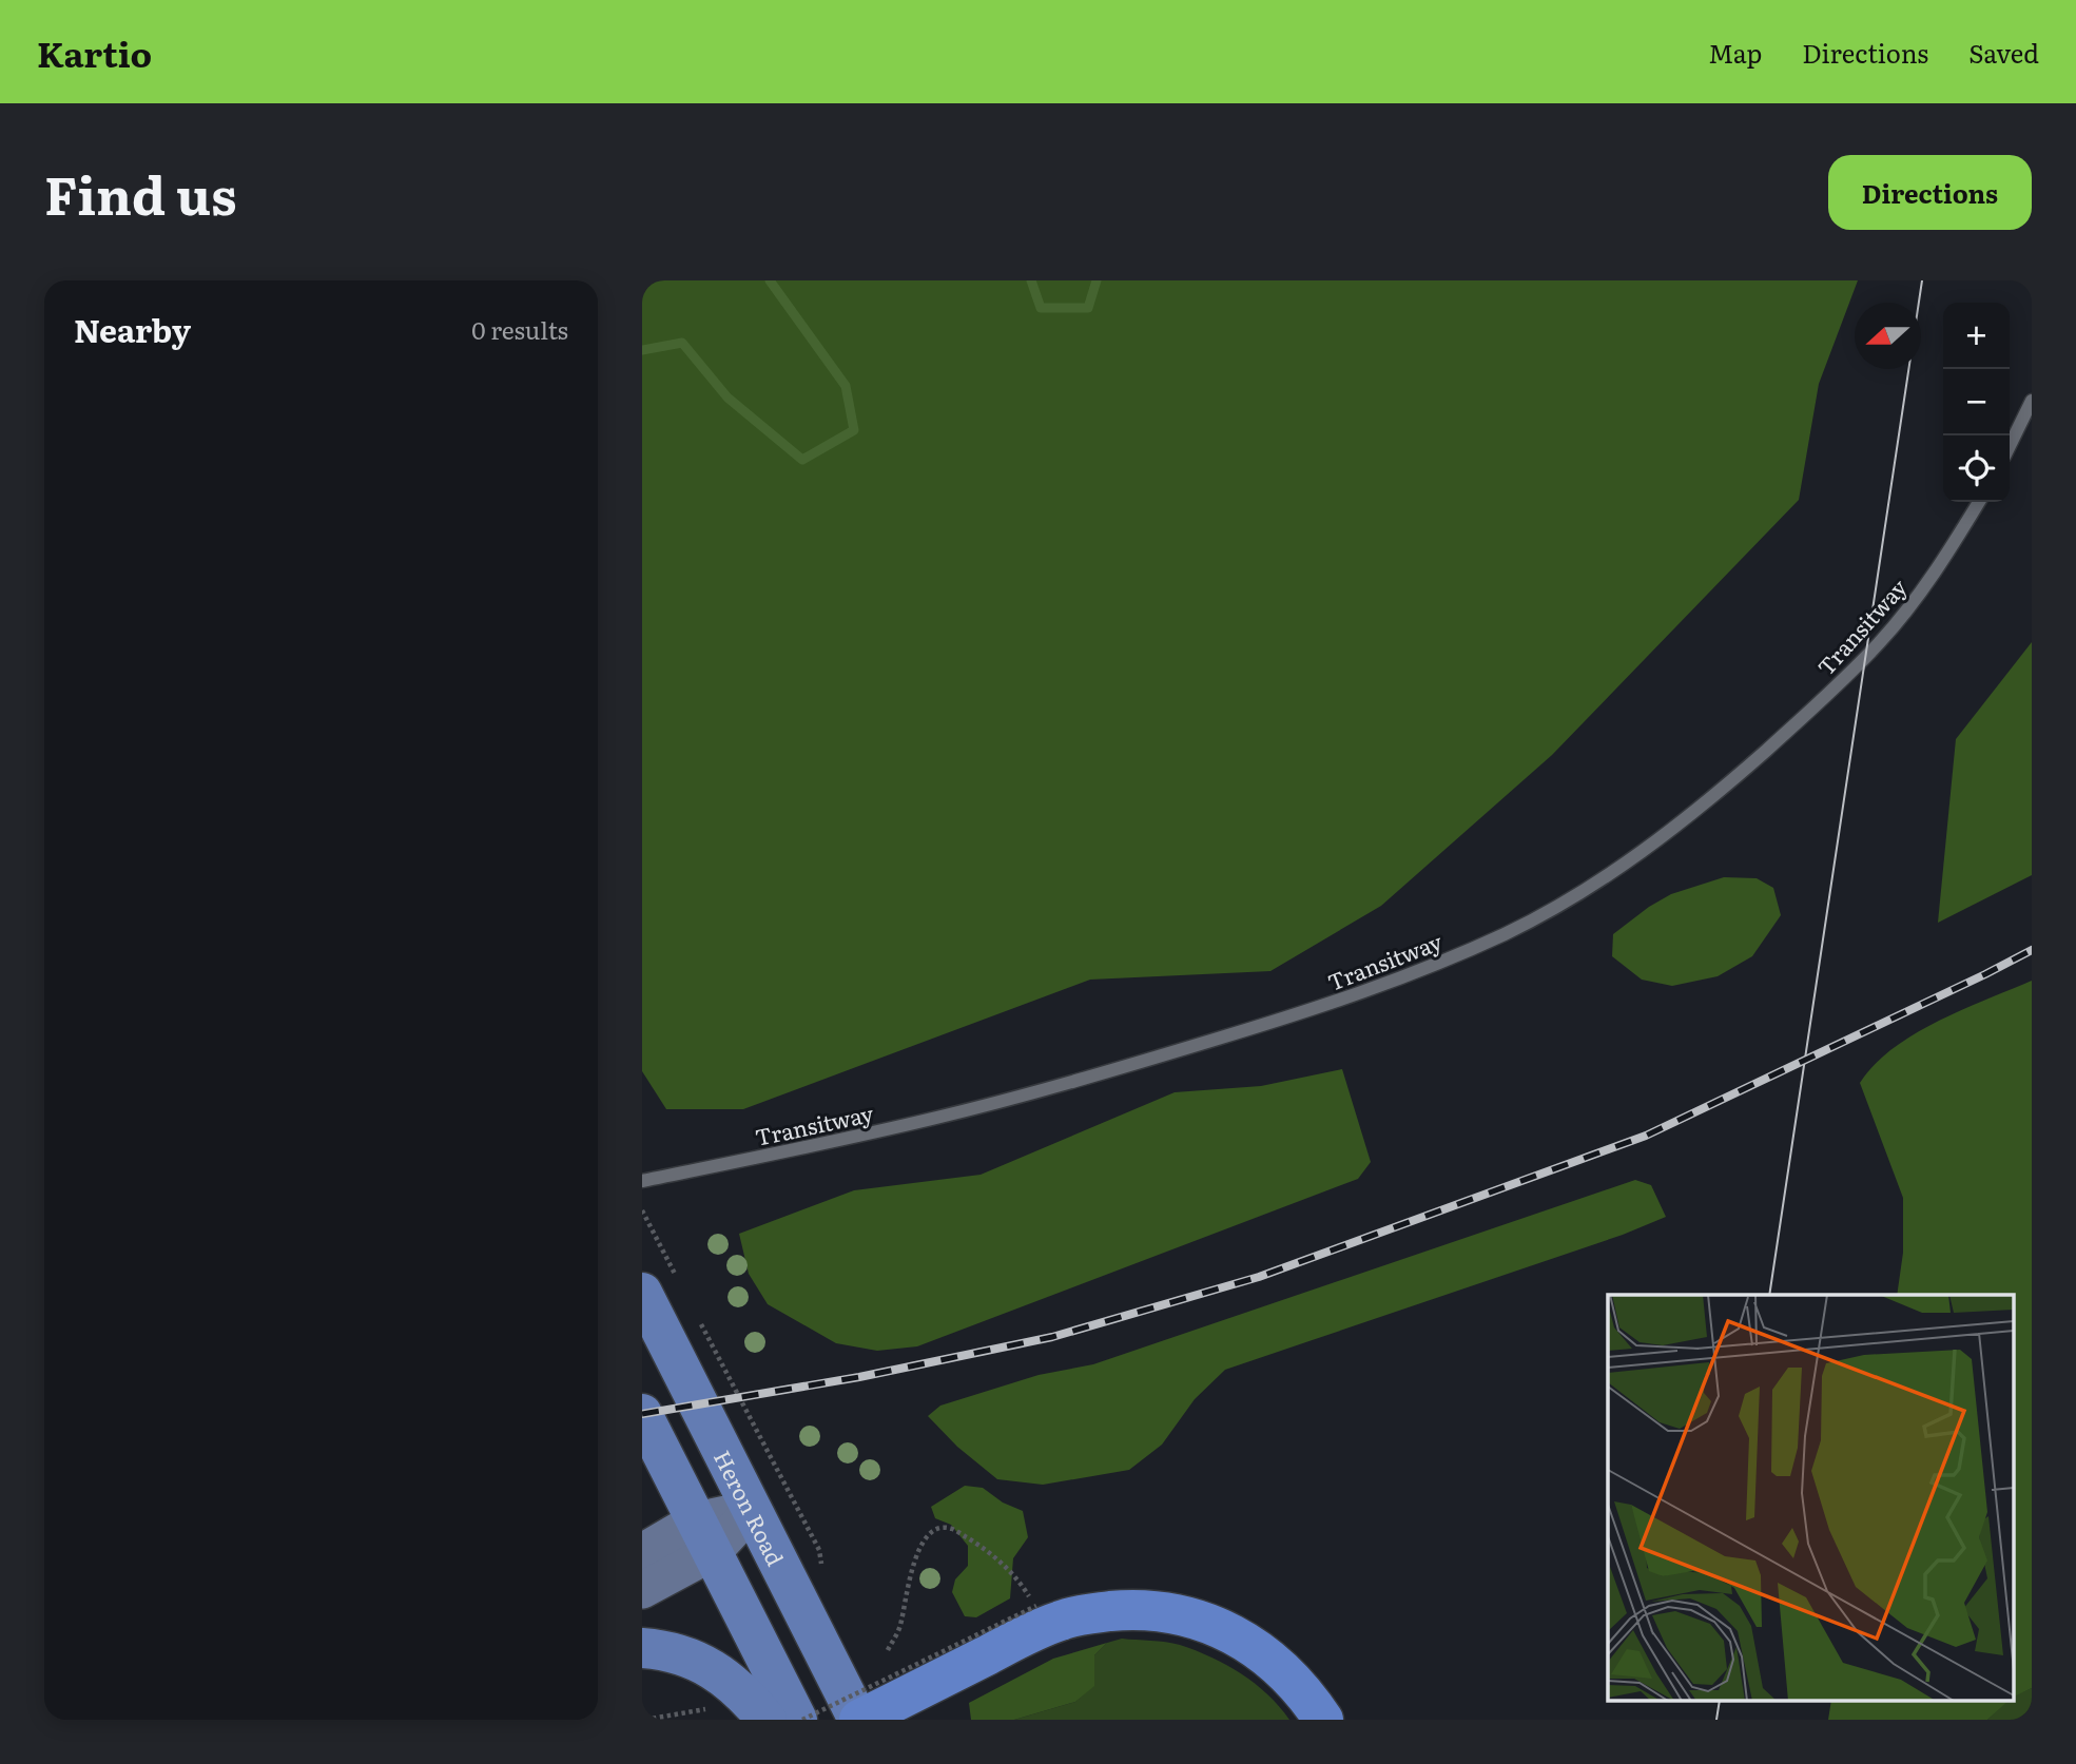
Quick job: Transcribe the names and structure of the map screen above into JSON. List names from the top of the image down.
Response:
{
  "streets": {
    "main road": ["Heron Road"],
    "lane": ["Transitway"]
  },
  "north": "left",
  "page": {
    "header": "Kartio",
    "nav": ["Map", "Directions", "Saved"],
    "title": "Find us",
    "buttons": "Directions",
    "heading": ["Nearby", "0 results"],
    "map_buttons": ["+", "−"]
  }
}
